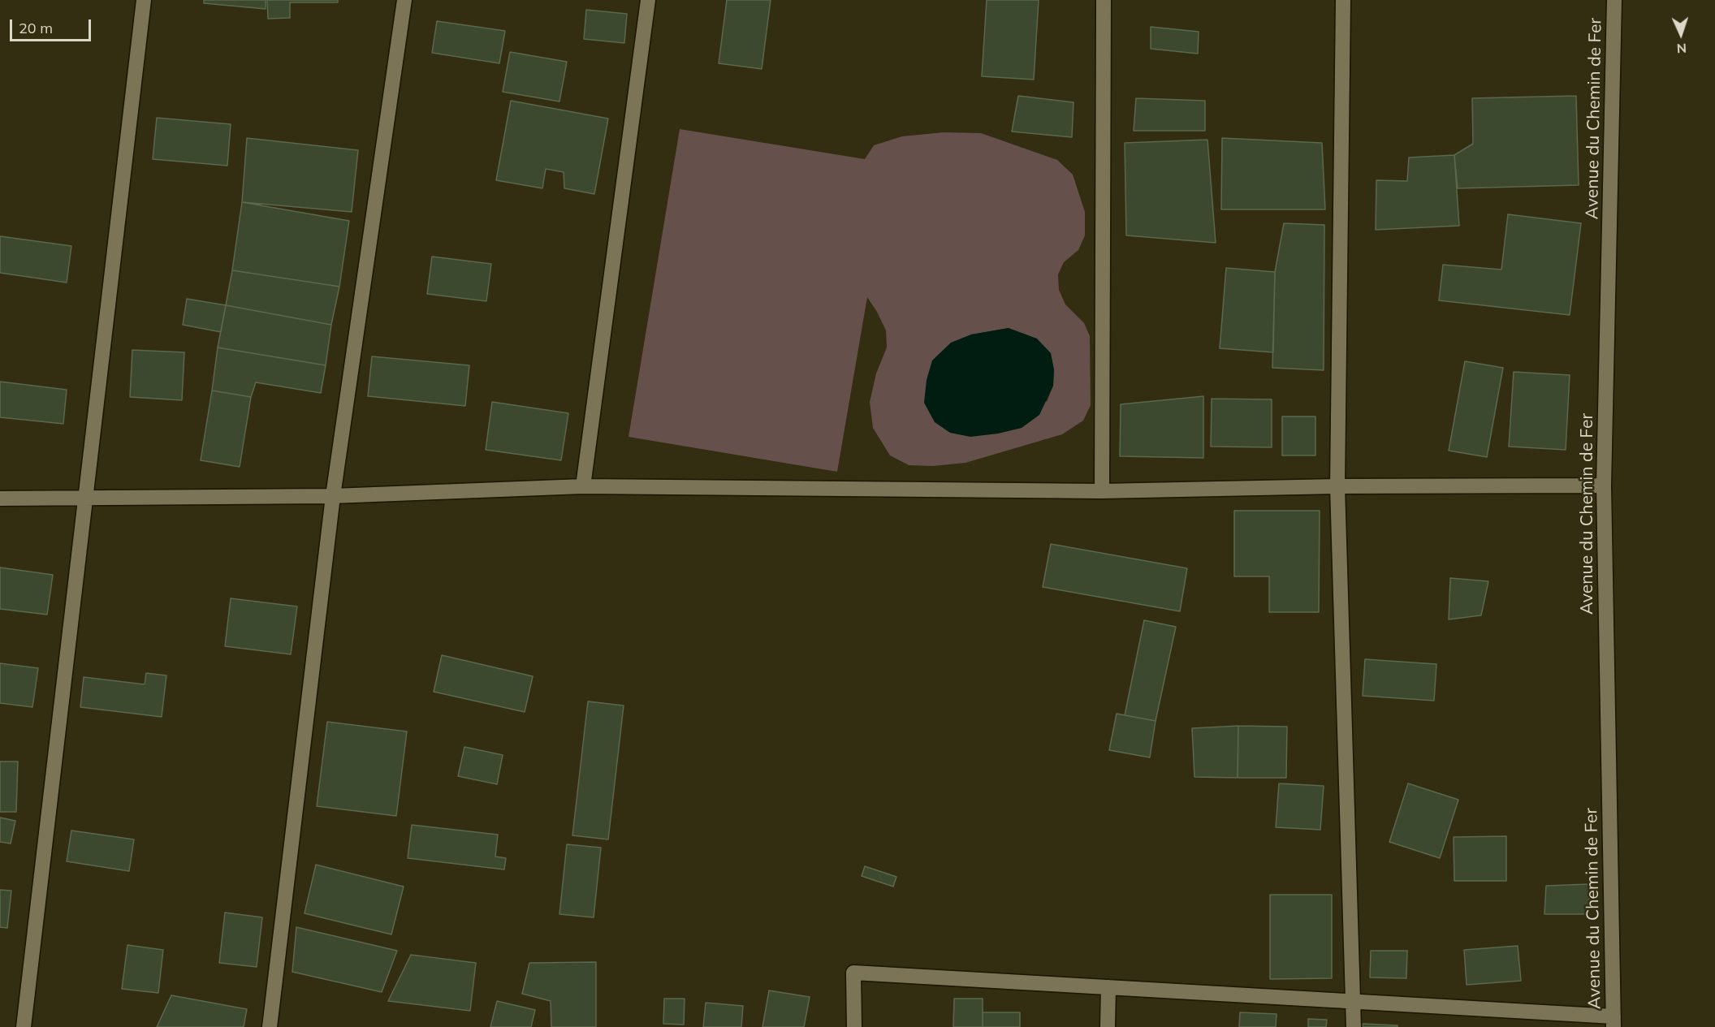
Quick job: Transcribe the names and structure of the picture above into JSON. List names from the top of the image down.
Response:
{
  "streets": {
    "street": ["Avenue du Chemin de Fer"]
  },
  "scale_bar": "20 m",
  "north": "bottom"
}
